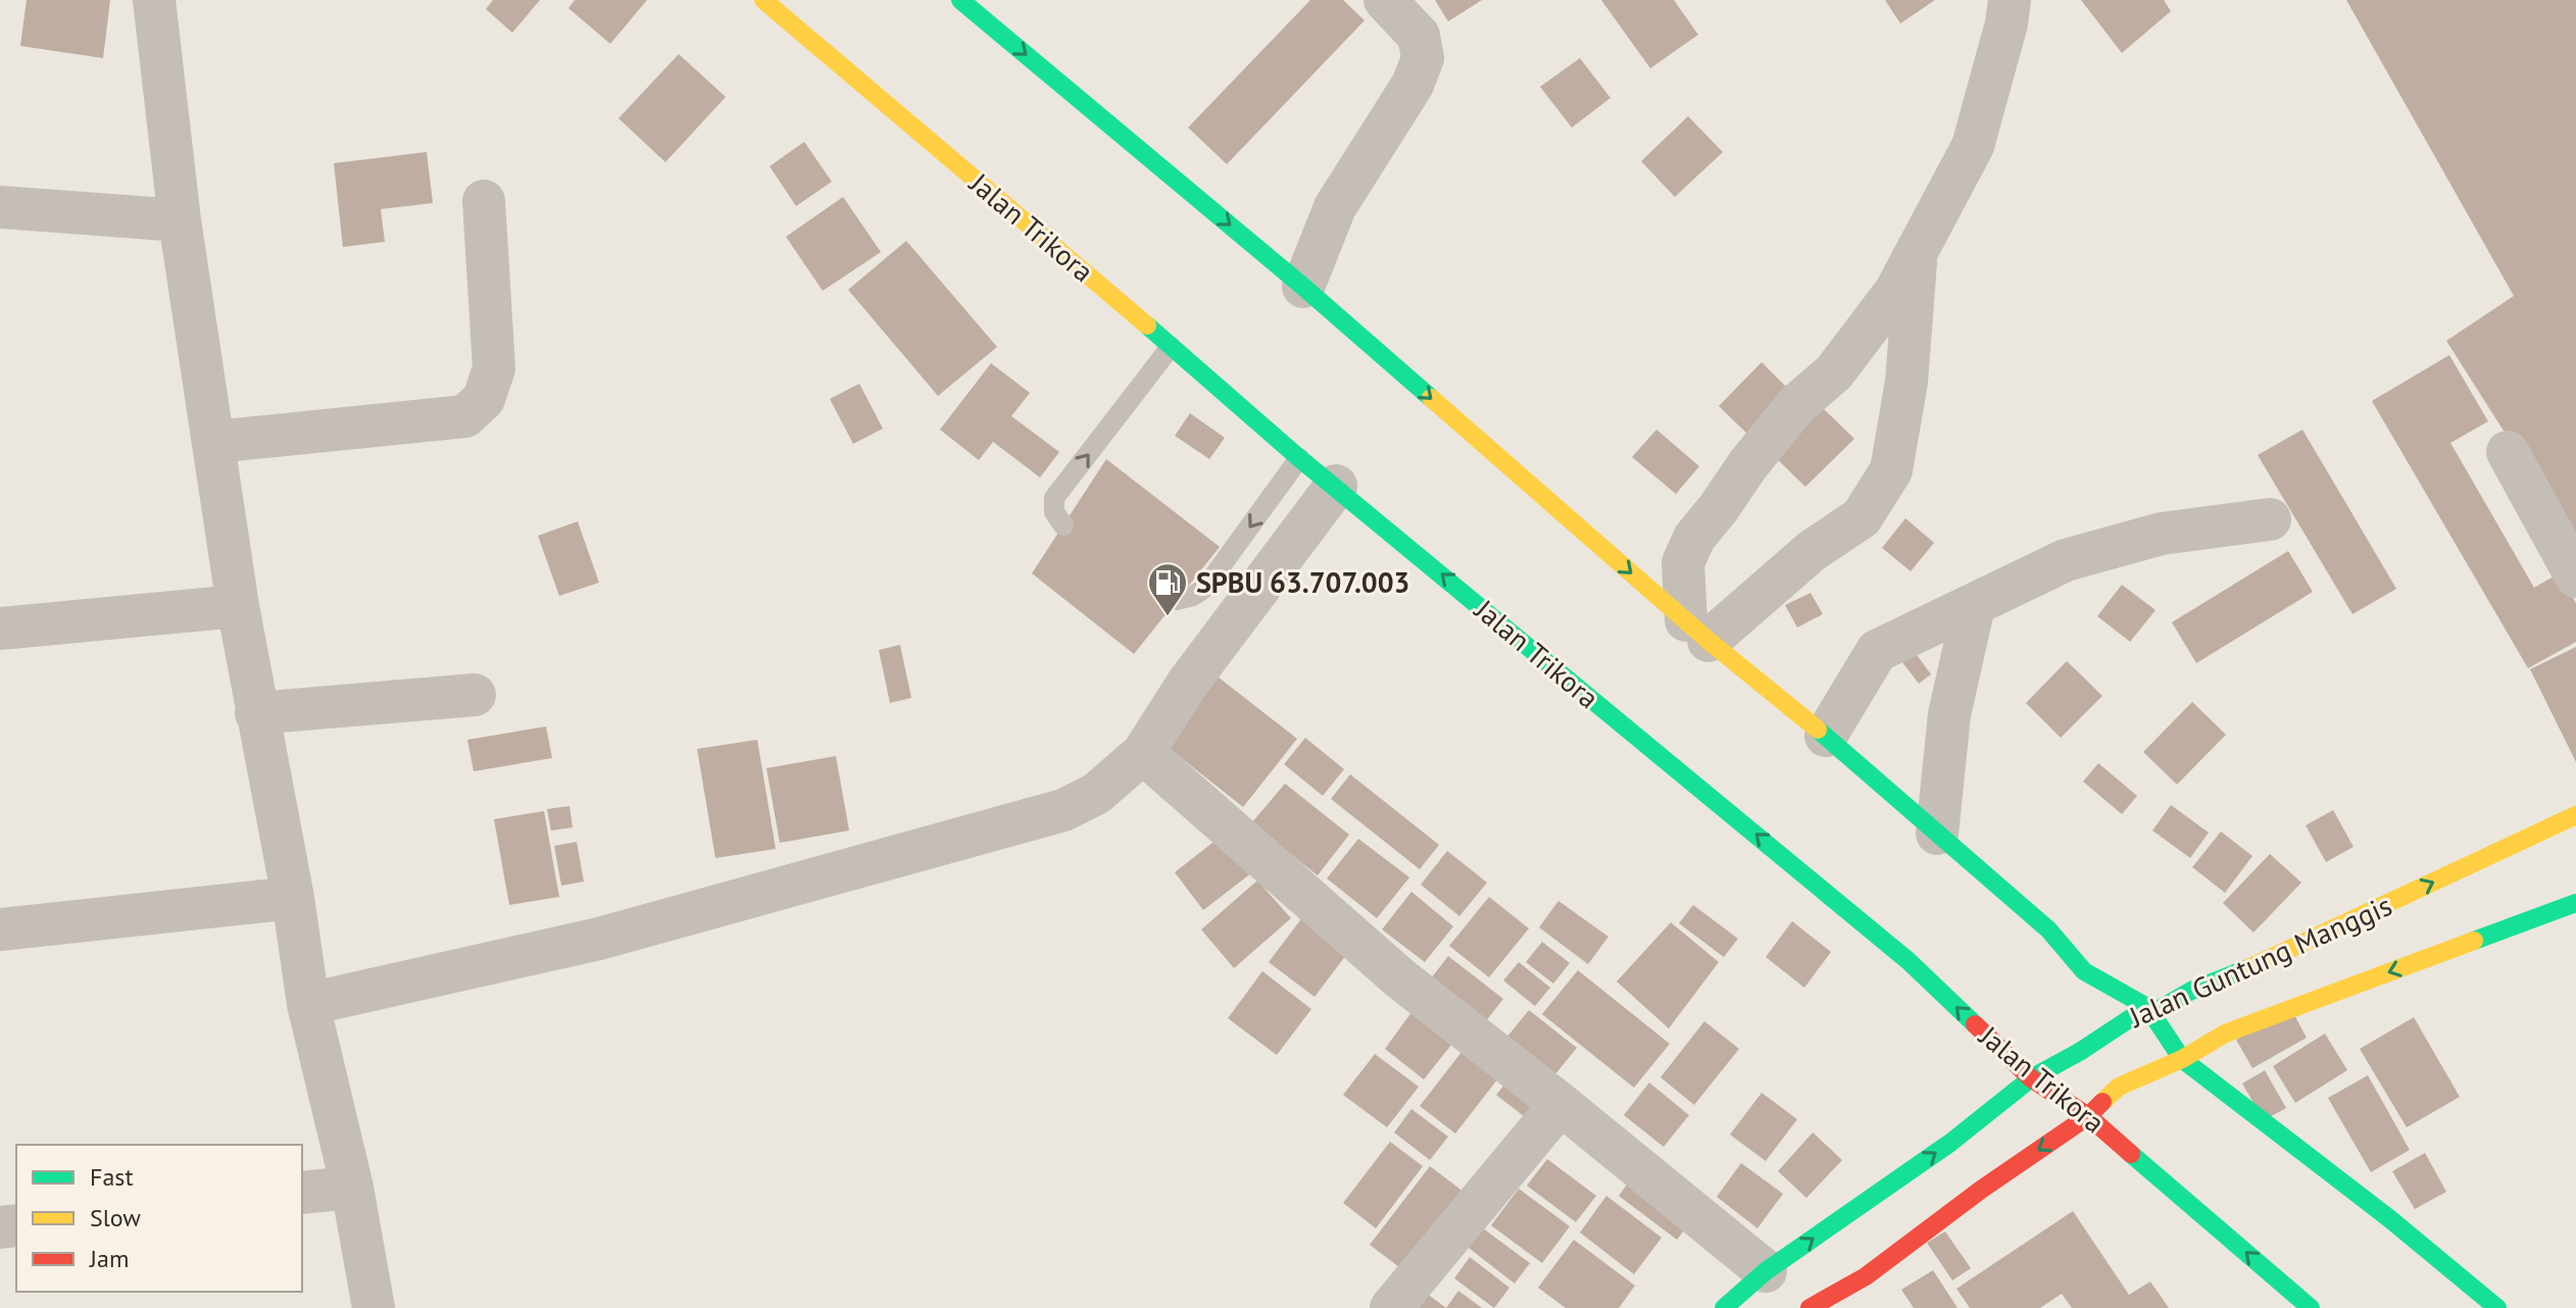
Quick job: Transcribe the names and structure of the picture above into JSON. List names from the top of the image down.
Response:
{
  "streets": {
    "main road": ["Jalan Trikora", "Jalan Guntung Manggis"]
  },
  "crossings": [
    ["Jalan Trikora", "Jalan Guntung Manggis"]
  ],
  "places": {
    "fuel station": ["SPBU 63.707.003"]
  },
  "legend": ["Fast", "Slow", "Jam"]
}
